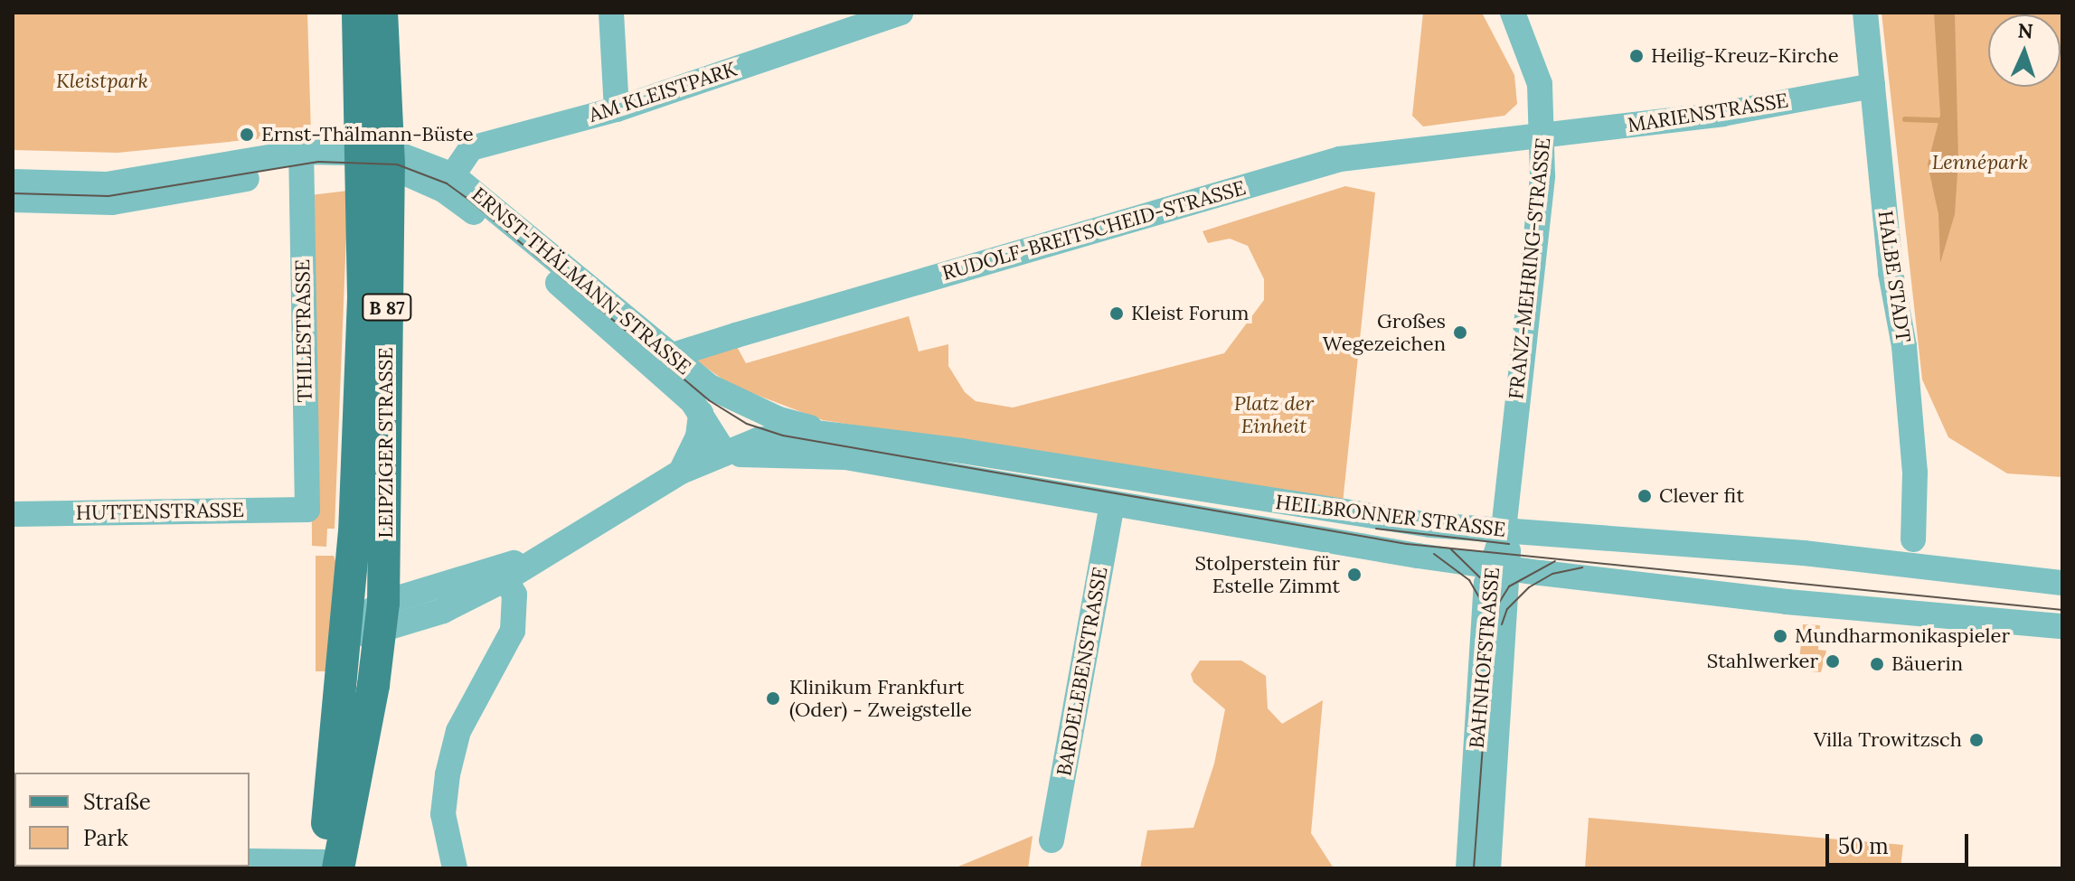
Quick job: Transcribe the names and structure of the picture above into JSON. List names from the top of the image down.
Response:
{
  "streets": {
    "main road": ["B 87", "LEIPZIGER STRASSE"],
    "street": [
      "AM KLEISTPARK",
      "MARIENSTRASSE",
      "RUDOLF-BREITSCHEID-STRASSE",
      "FRANZ-MEHRING-STRASSE",
      "HALBE STADT",
      "ERNST-THÄLMANN-STRASSE",
      "THILESTRASSE",
      "HUTTENSTRASSE",
      "HEILBRONNER STRASSE",
      "BAHNHOFSTRASSE",
      "BARDELEBENSTRASSE"
    ]
  },
  "crossings": [
    ["AM KLEISTPARK", "ERNST-THÄLMANN-STRASSE"],
    ["MARIENSTRASSE", "RUDOLF-BREITSCHEID-STRASSE"],
    ["MARIENSTRASSE", "FRANZ-MEHRING-STRASSE"],
    ["MARIENSTRASSE", "HALBE STADT"],
    ["RUDOLF-BREITSCHEID-STRASSE", "FRANZ-MEHRING-STRASSE"],
    ["RUDOLF-BREITSCHEID-STRASSE", "ERNST-THÄLMANN-STRASSE"],
    ["FRANZ-MEHRING-STRASSE", "HEILBRONNER STRASSE"],
    ["FRANZ-MEHRING-STRASSE", "BAHNHOFSTRASSE"],
    ["ERNST-THÄLMANN-STRASSE", "THILESTRASSE"],
    ["ERNST-THÄLMANN-STRASSE", "HEILBRONNER STRASSE"],
    ["THILESTRASSE", "HUTTENSTRASSE"],
    ["LEIPZIGER STRASSE", "HEILBRONNER STRASSE"],
    ["HEILBRONNER STRASSE", "BAHNHOFSTRASSE"],
    ["HEILBRONNER STRASSE", "BARDELEBENSTRASSE"]
  ],
  "parks": ["Kleistpark", "Lennépark", "Platz der Einheit"],
  "places": [
    "Heilig-Kreuz-Kirche",
    "Ernst-Thälmann-Büste",
    "Kleist Forum",
    "Großes Wegezeichen",
    "Clever fit",
    "Stolperstein für Estelle Zimmt",
    "Mundharmonikaspieler",
    "Stahlwerker",
    "Bäuerin",
    "Klinikum Frankfurt (Oder) - Zweigstelle",
    "Villa Trowitzsch"
  ],
  "legend": ["Straße", "Park"],
  "scale_bar": "50 m",
  "north": "top"
}
